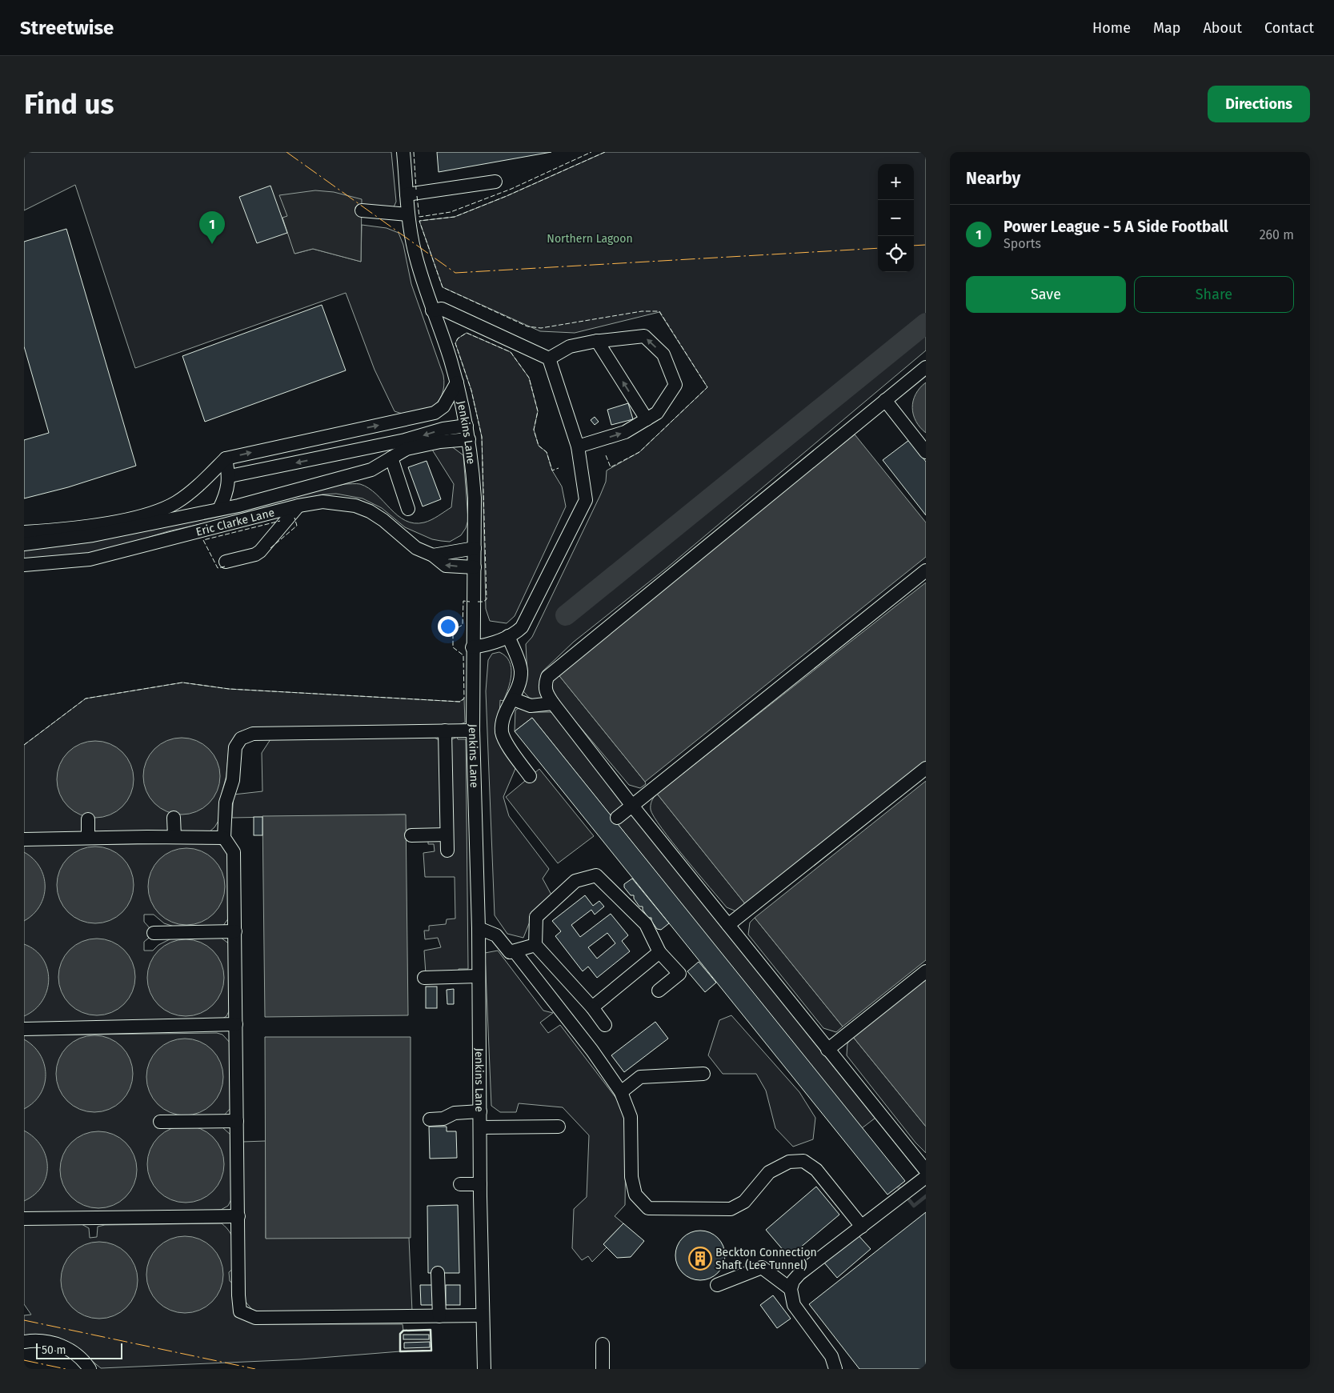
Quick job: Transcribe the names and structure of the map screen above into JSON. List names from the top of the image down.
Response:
{
  "streets": {
    "street": ["Jenkins Lane", "Eric Clarke Lane"]
  },
  "crossings": [
    ["Jenkins Lane", "Eric Clarke Lane"]
  ],
  "parks": ["Northern Lagoon"],
  "places": {
    "building": ["Beckton Connection Shaft (Lee Tunnel)"]
  },
  "scale_bar": "50 m",
  "page": {
    "header": "Streetwise",
    "nav": [
      "Home",
      "Map",
      "About",
      "Contact"
    ],
    "buttons": [
      "Directions",
      ["Save", "Share"]
    ],
    "title": "Find us",
    "heading": "Nearby",
    "map_buttons": ["+", "−"],
    "list": [
      {
        "mark": "1",
        "name": "Power League - 5 A Side Football",
        "note": "Sports",
        "value": "260 m"
      }
    ],
    "pins": "1",
    "scale": "50 m"
  }
}
